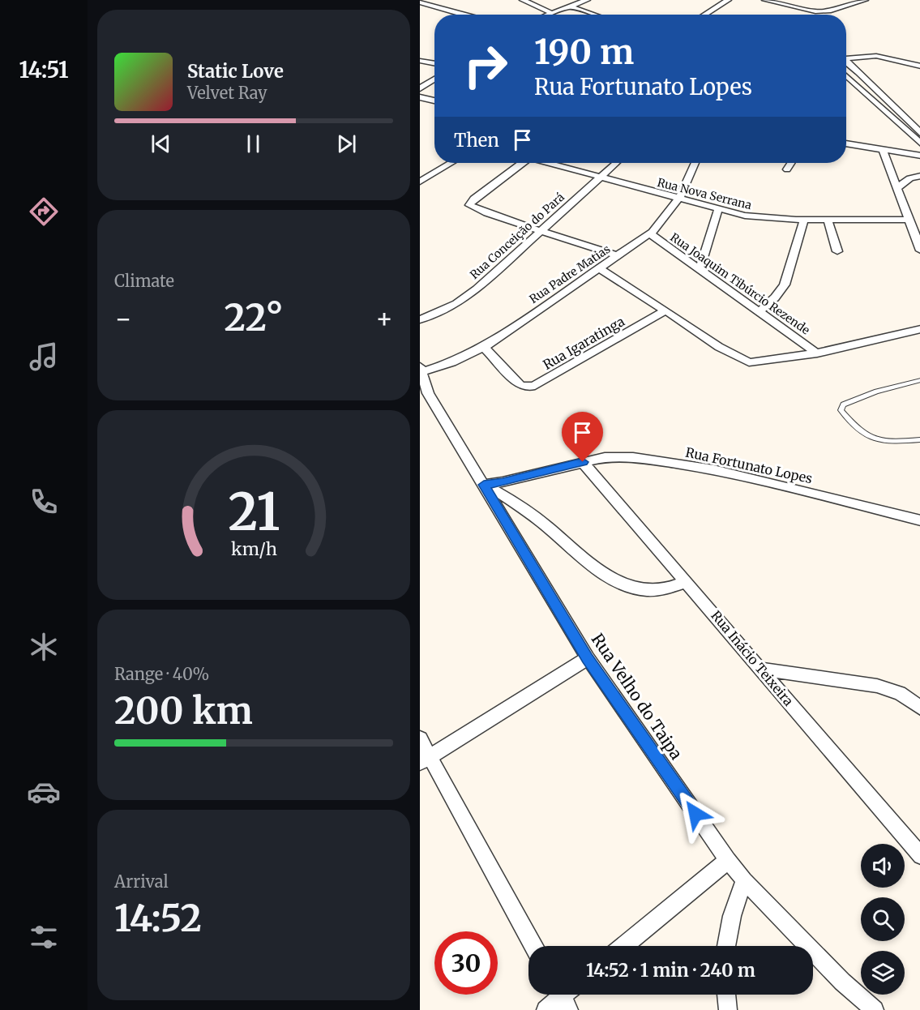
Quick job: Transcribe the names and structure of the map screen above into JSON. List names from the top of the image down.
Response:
{
  "streets": {
    "street": [
      "Rua Nova Serrana",
      "Rua Conceição do Pará",
      "Rua Padre Matias",
      "Rua Joaquim Tibúrcio Rezende",
      "Rua Igaratinga",
      "Rua Fortunato Lopes",
      "Rua Inácio Teixeira",
      "Rua Velho do Taipa"
    ]
  },
  "crossings": [
    ["Rua Nova Serrana", "Rua Conceição do Pará"],
    ["Rua Nova Serrana", "Rua Padre Matias"],
    ["Rua Padre Matias", "Rua Joaquim Tibúrcio Rezende"],
    ["Rua Padre Matias", "Rua Igaratinga"],
    ["Rua Padre Matias", "Rua Velho do Taipa"],
    ["Rua Fortunato Lopes", "Rua Inácio Teixeira"],
    ["Rua Fortunato Lopes", "Rua Velho do Taipa"]
  ],
  "page": {
    "tabs": "14:51",
    "turn": ["190 m", "Rua Fortunato Lopes"],
    "song": ["Static Love", "Velvet Ray"],
    "then": "Then",
    "tile": [
      "Climate",
      ["Range · 40%", "200 km"],
      ["Arrival", "14:52"]
    ],
    "heat": ["−", "22°", "+"],
    "limit": "30",
    "trip": "14:52 · 1 min · 240 m",
    "gauge": ["21", "km/h"]
  }
}
